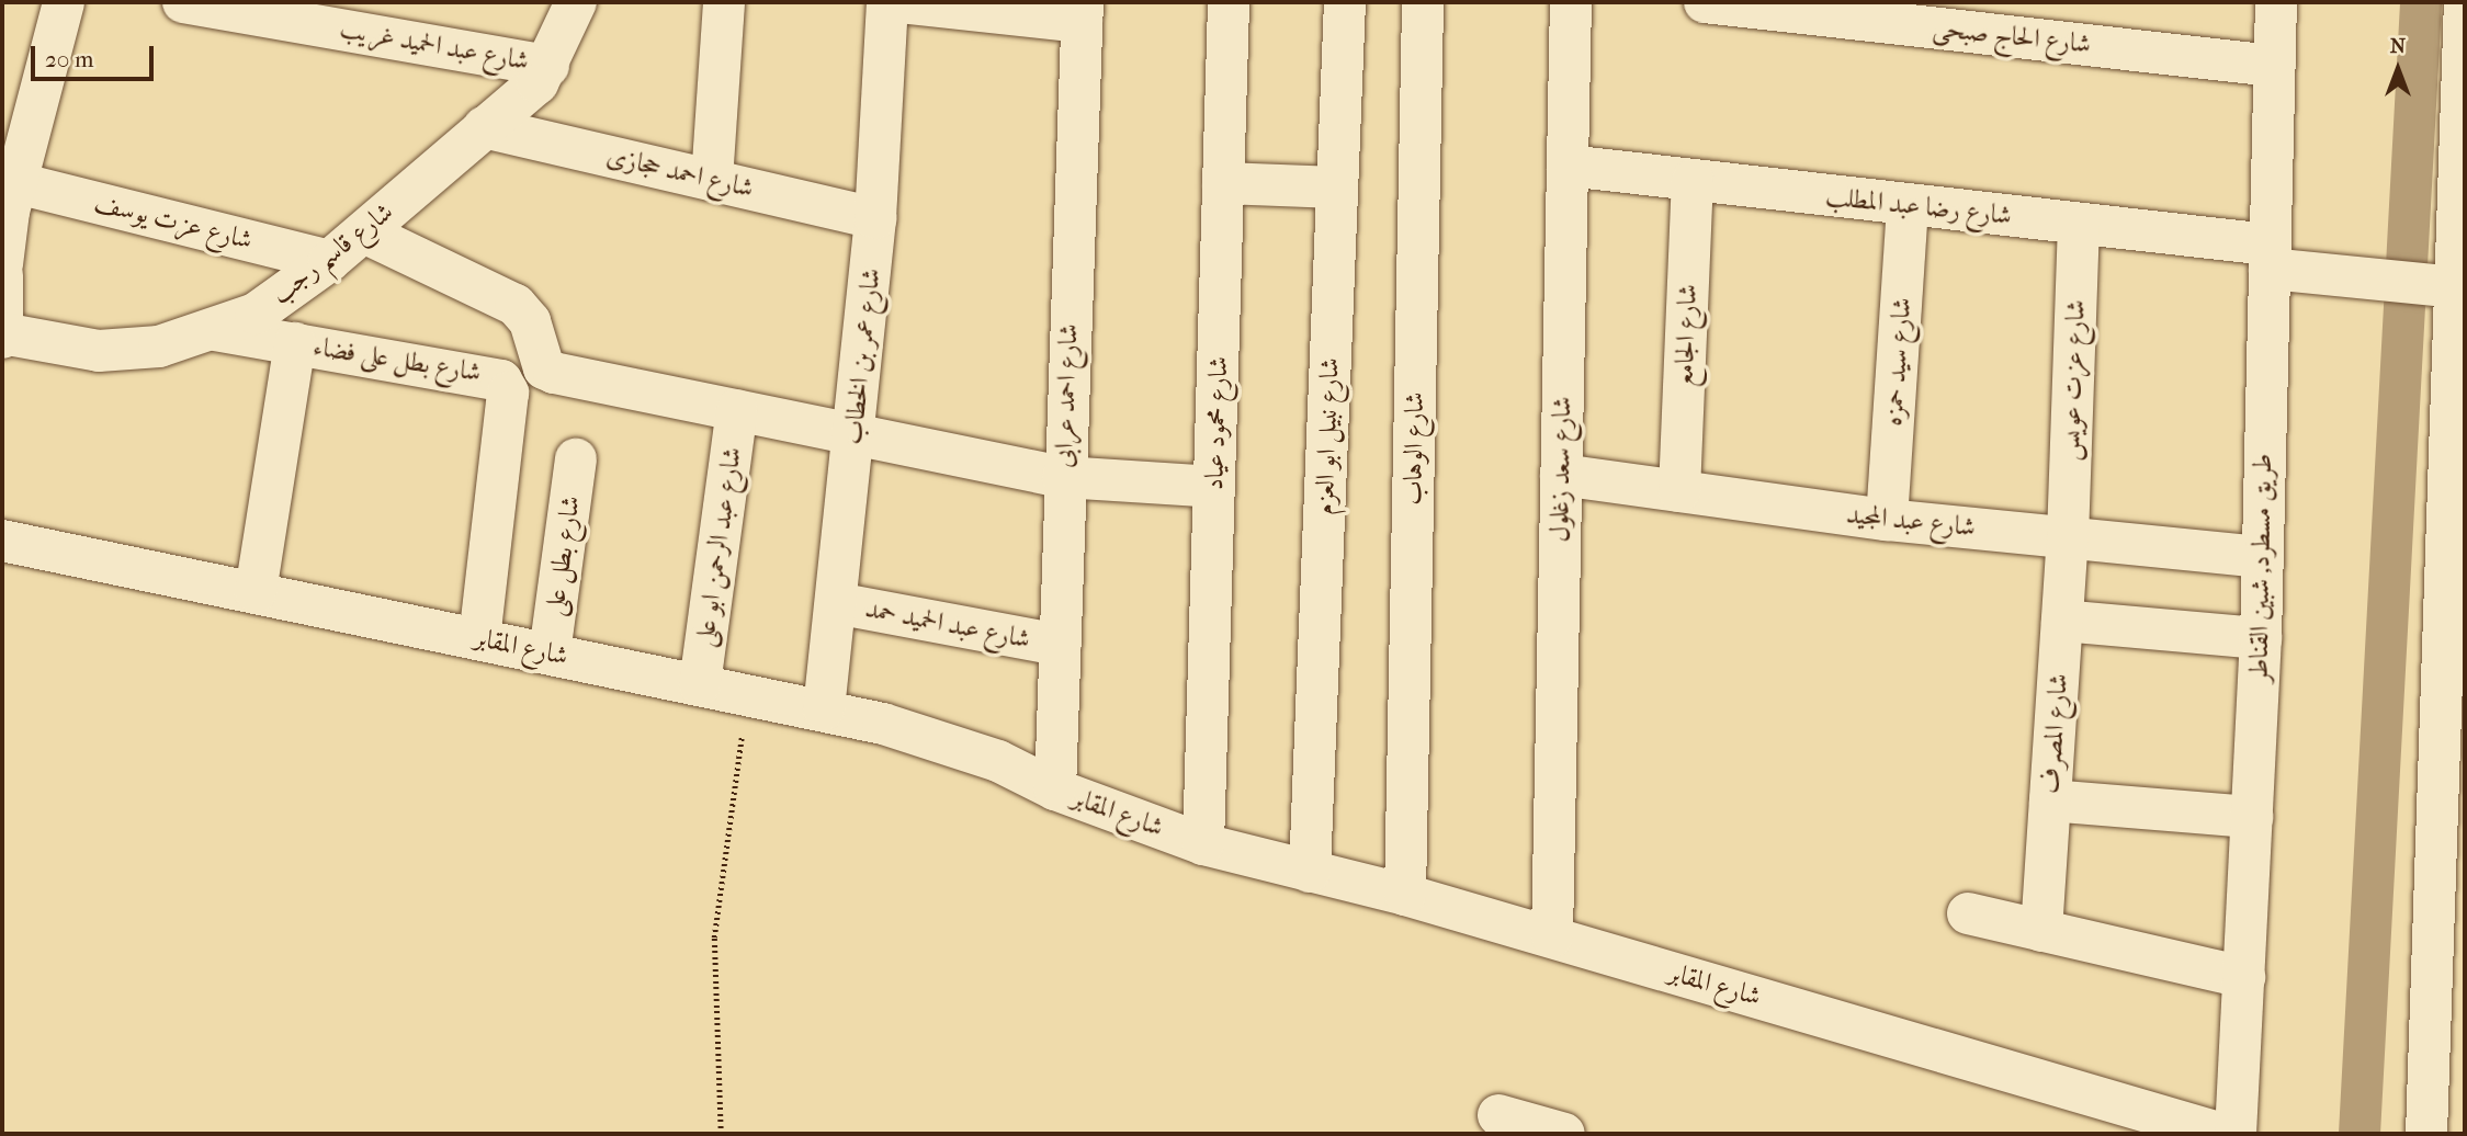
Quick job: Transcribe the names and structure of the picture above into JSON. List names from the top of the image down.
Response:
{
  "streets": {
    "street": [
      "شارع الحاج صبحى",
      "شارع عبد الحميد غريب",
      "شارع احمد حجازى",
      "شارع رضا عبد المطلب",
      "شارع عزت يوسف",
      "شارع قاسم رجب",
      "شارع الجامع",
      "شارع عمر بن الخطاب",
      "شارع بطل على فضاء",
      "شارع سيد حمزه",
      "شارع عزت عويس",
      "شارع احمد عرابى",
      "شارع محمود عياد",
      "شارع نبيل ابو العزم",
      "شارع الوهاب",
      "شارع سعد زغلول",
      "شارع عبد المجيد",
      "شارع عبد الرحمن ابو على",
      "شارع بطل على",
      "طريق مسطرد, شبين القناطر",
      "شارع عبد الحميد حمد",
      "شارع المقابر",
      "شارع المصرف"
    ]
  },
  "crossings": [
    ["شارع الحاج صبحى", "طريق مسطرد, شبين القناطر"],
    ["شارع عبد الحميد غريب", "شارع قاسم رجب"],
    ["شارع احمد حجازى", "شارع قاسم رجب"],
    ["شارع احمد حجازى", "شارع عمر بن الخطاب"],
    ["شارع رضا عبد المطلب", "شارع الجامع"],
    ["شارع رضا عبد المطلب", "شارع سيد حمزه"],
    ["شارع رضا عبد المطلب", "شارع عزت عويس"],
    ["شارع رضا عبد المطلب", "شارع سعد زغلول"],
    ["شارع رضا عبد المطلب", "طريق مسطرد, شبين القناطر"],
    ["شارع عزت يوسف", "شارع قاسم رجب"],
    ["شارع قاسم رجب", "شارع بطل على فضاء"],
    ["شارع الجامع", "شارع عبد المجيد"],
    ["شارع عمر بن الخطاب", "شارع عبد الحميد حمد"],
    ["شارع عمر بن الخطاب", "شارع المقابر"],
    ["شارع بطل على فضاء", "شارع المقابر"],
    ["شارع سيد حمزه", "شارع عبد المجيد"],
    ["شارع عزت عويس", "شارع عبد المجيد"],
    ["شارع عزت عويس", "شارع المصرف"],
    ["شارع احمد عرابى", "شارع عبد الحميد حمد"],
    ["شارع احمد عرابى", "شارع المقابر"],
    ["شارع محمود عياد", "شارع المقابر"],
    ["شارع نبيل ابو العزم", "شارع المقابر"],
    ["شارع الوهاب", "شارع المقابر"],
    ["شارع سعد زغلول", "شارع عبد المجيد"],
    ["شارع سعد زغلول", "شارع المقابر"],
    ["شارع عبد المجيد", "طريق مسطرد, شبين القناطر"],
    ["شارع عبد المجيد", "شارع المصرف"],
    ["شارع عبد الرحمن ابو على", "شارع المقابر"],
    ["شارع بطل على", "شارع المقابر"]
  ],
  "scale_bar": "20 m",
  "north": "top"
}
